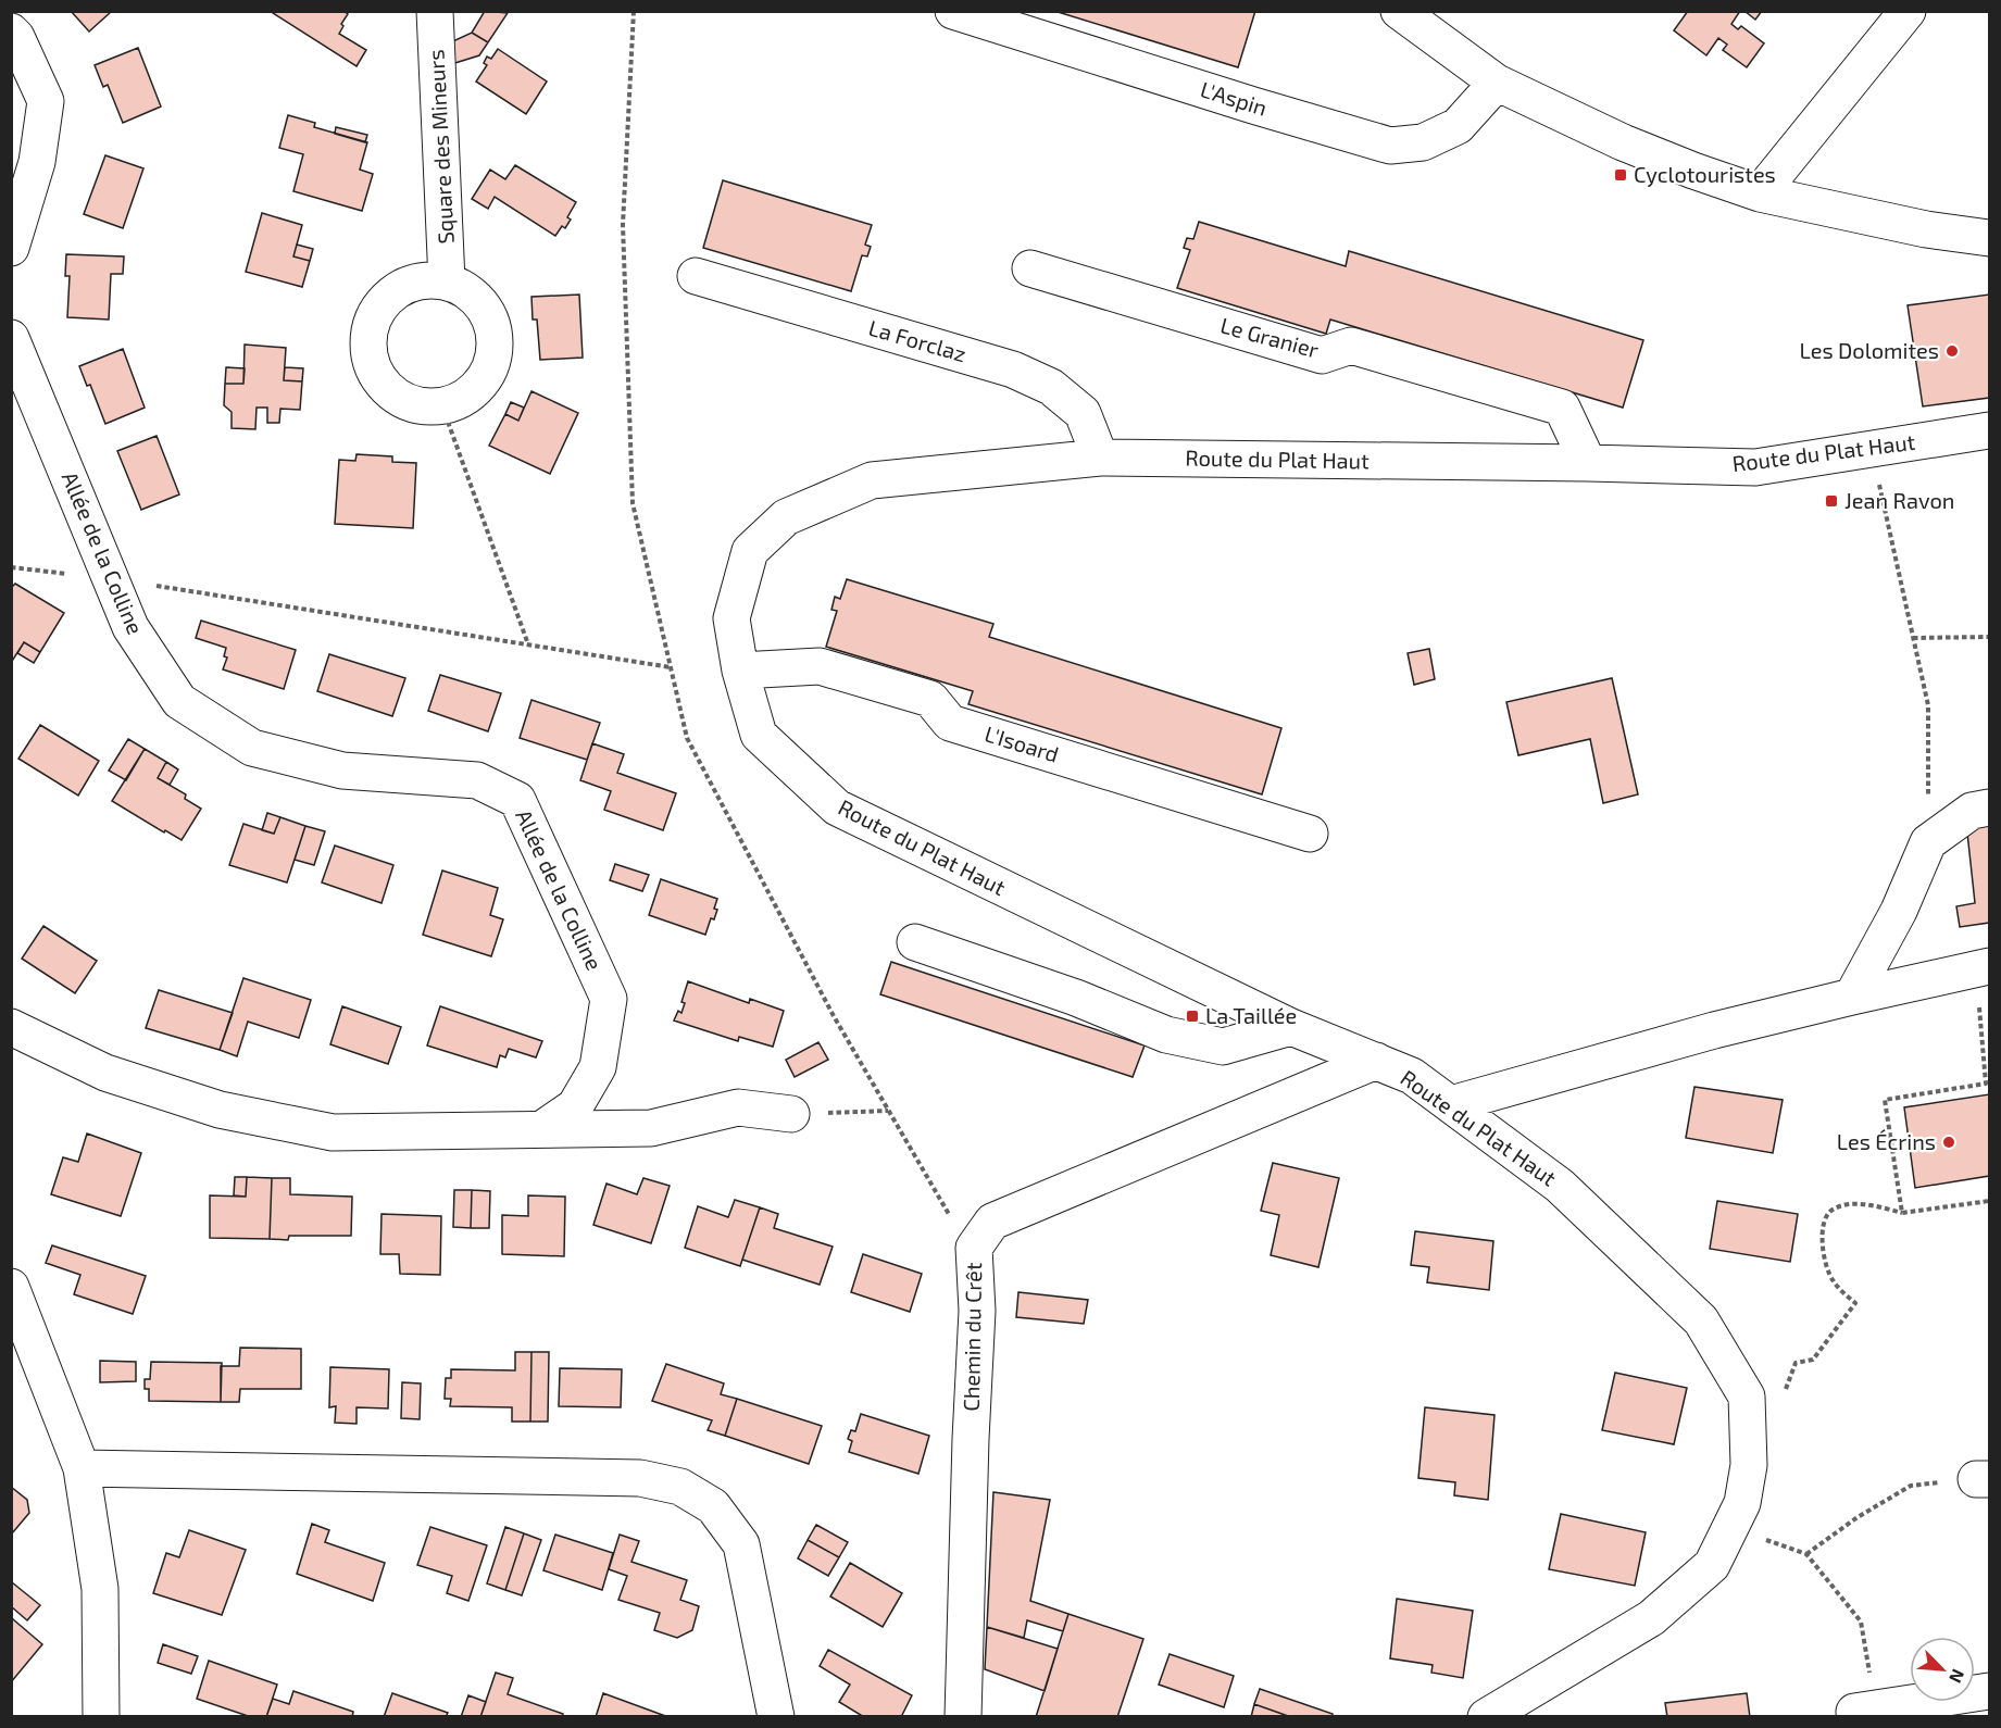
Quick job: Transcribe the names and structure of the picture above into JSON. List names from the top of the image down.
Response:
{
  "streets": {
    "street": [
      "L'Aspin",
      "Square des Mineurs",
      "Le Granier",
      "La Forclaz",
      "Route du Plat Haut",
      "Allée de la Colline",
      "L'Isoard",
      "Chemin du Crêt"
    ]
  },
  "crossings": [
    ["Le Granier", "Route du Plat Haut"],
    ["La Forclaz", "Route du Plat Haut"],
    ["Route du Plat Haut", "L'Isoard"],
    ["Route du Plat Haut", "Chemin du Crêt"]
  ],
  "places": {
    "transit": ["Cyclotouristes", "Jean Ravon", "La Taillée"],
    "other": ["Les Dolomites", "Les Écrins"]
  },
  "north": "bottom right"
}
